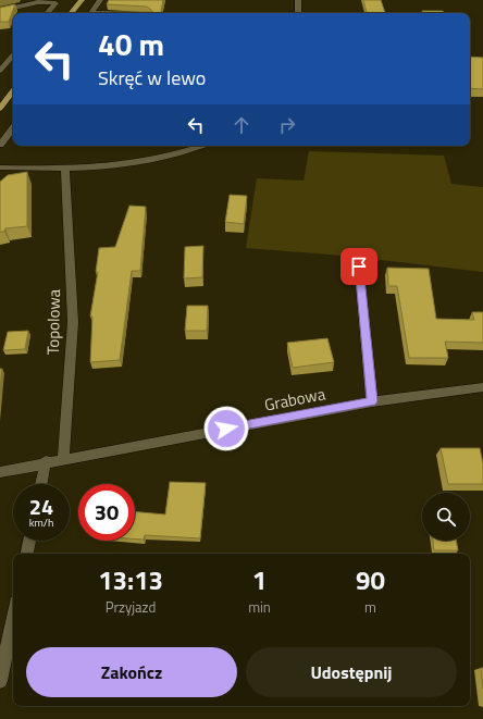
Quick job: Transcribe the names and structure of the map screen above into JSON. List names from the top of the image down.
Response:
{
  "streets": {
    "street": ["Topolowa", "Grabowa"]
  },
  "crossings": [
    ["Topolowa", "Grabowa"]
  ],
  "page": {
    "turn": ["40 m", "Skręć w lewo"],
    "speed": "24 km/h",
    "limit": "30",
    "eta": [
      "13:13",
      "Przyjazd",
      "1",
      "min",
      "90",
      "m"
    ],
    "buttons": ["Zakończ", "Udostępnij"]
  }
}
